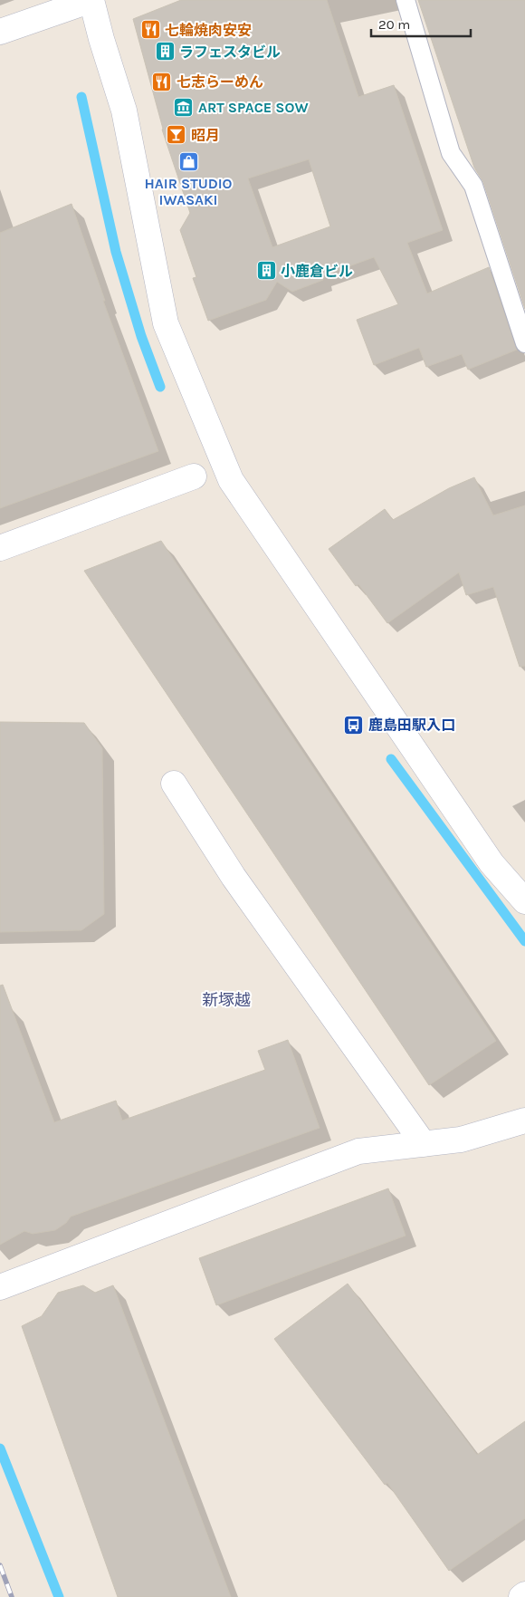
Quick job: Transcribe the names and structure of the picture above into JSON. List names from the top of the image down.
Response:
{
  "districts": ["新塚越"],
  "places": {
    "restaurant": ["七輪焼肉安安", "七志らーめん"],
    "building": ["ラフェスタビル", "小鹿倉ビル"],
    "museum": ["ART SPACE SOW"],
    "bar": ["昭月"],
    "shop": ["HAIR STUDIO IWASAKI"],
    "bus stop": ["鹿島田駅入口"]
  },
  "scale_bar": "20 m"
}
